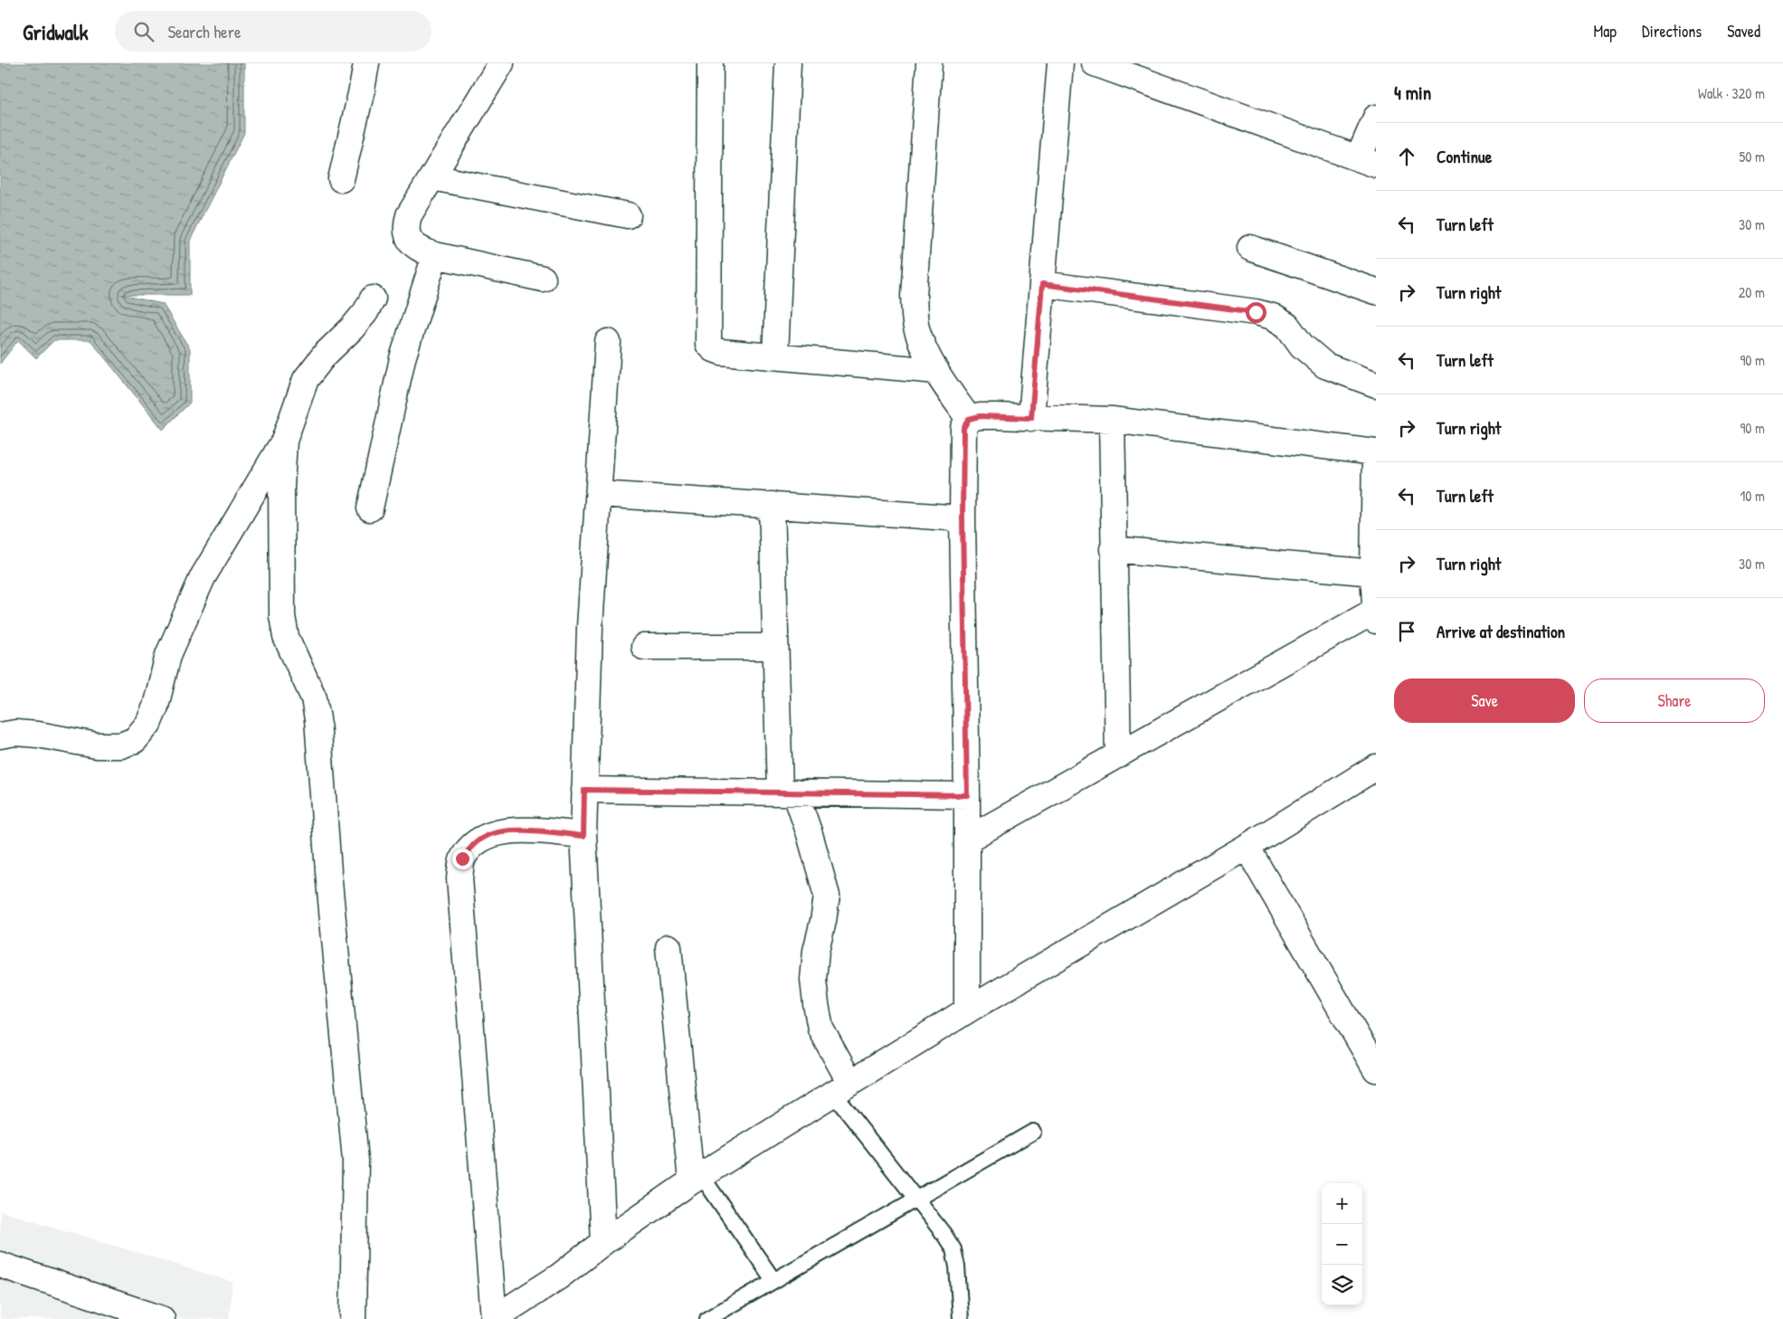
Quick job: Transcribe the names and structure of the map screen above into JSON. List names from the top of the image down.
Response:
{
  "page": {
    "header": "Gridwalk",
    "search": "Search here",
    "nav": ["Map", "Directions", "Saved"],
    "heading": ["4 min", "Walk · 320 m"],
    "list": [
      ["Continue", "50 m"],
      ["Turn left", "30 m"],
      ["Turn right", "20 m"],
      ["Turn left", "90 m"],
      ["Turn right", "90 m"],
      ["Turn left", "10 m"],
      ["Turn right", "30 m"],
      "Arrive at destination"
    ],
    "buttons": ["Save", "Share"],
    "map_buttons": ["+", "−"]
  }
}
